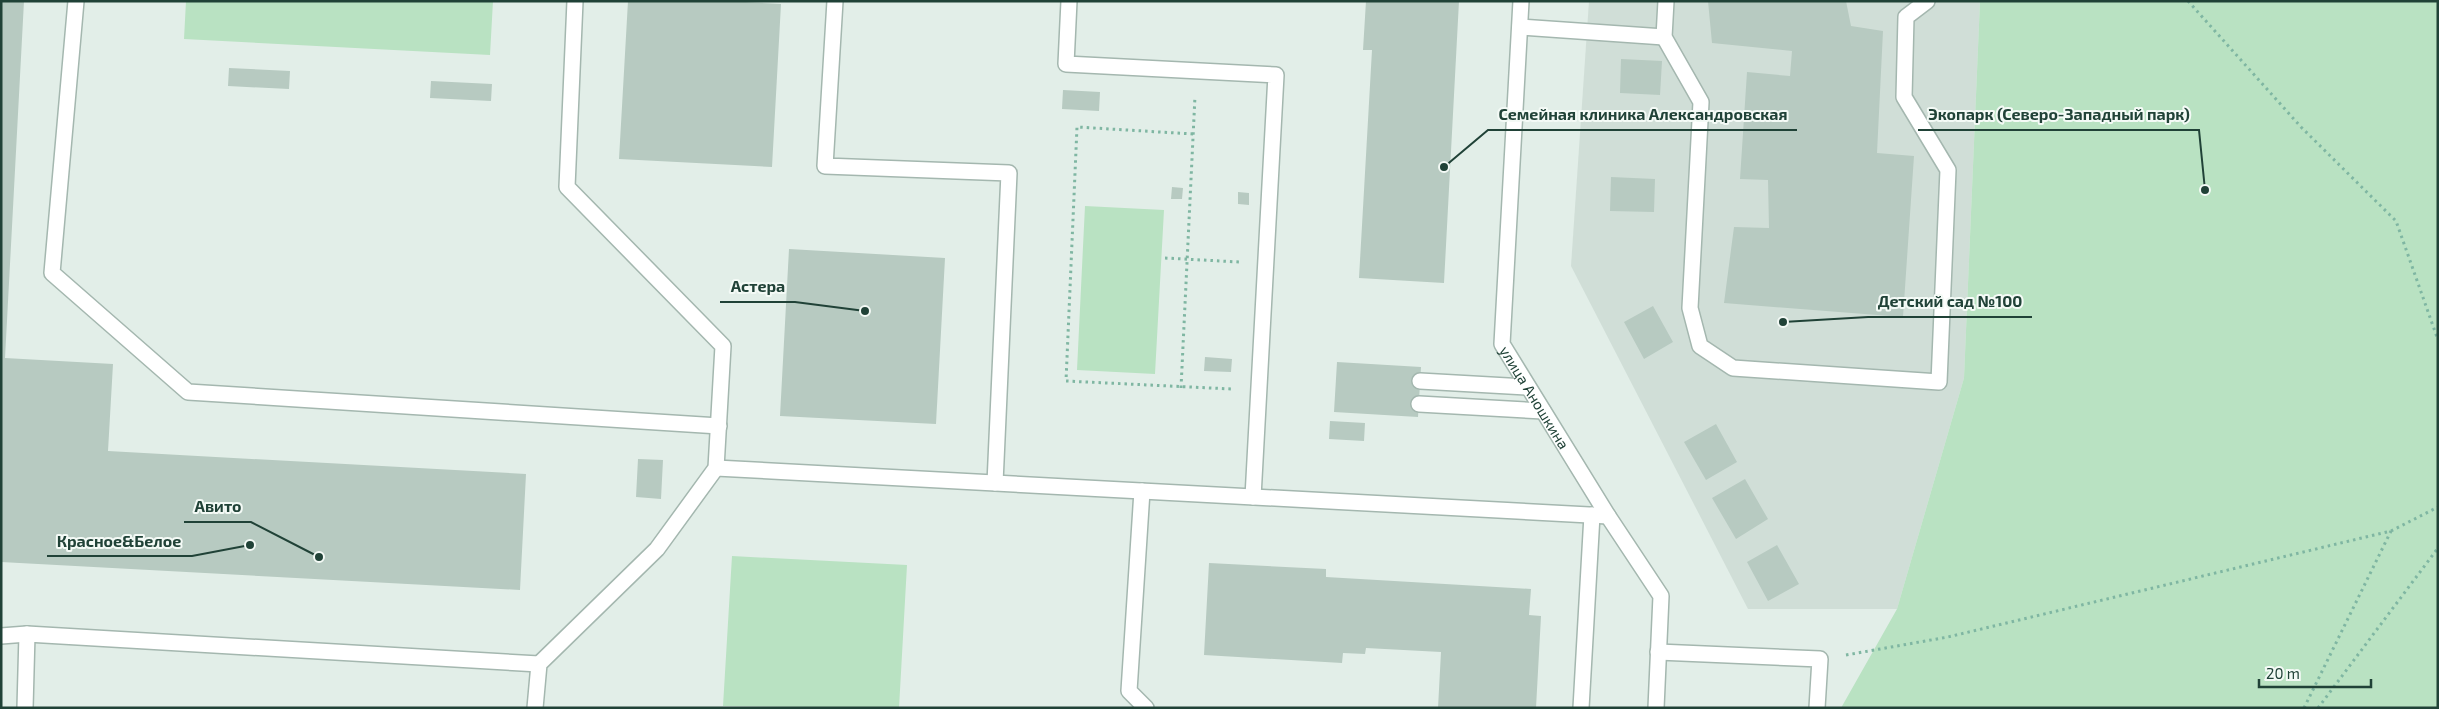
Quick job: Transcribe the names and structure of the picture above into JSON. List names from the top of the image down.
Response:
{
  "streets": {
    "street": ["улица Аношкина"]
  },
  "places": [
    "Семейная клиника Александровская",
    "Экопарк (Северо-Западный парк)",
    "Астера",
    "Детский сад №100",
    "Красное&Белое",
    "Авито"
  ],
  "scale_bar": "20 m"
}
